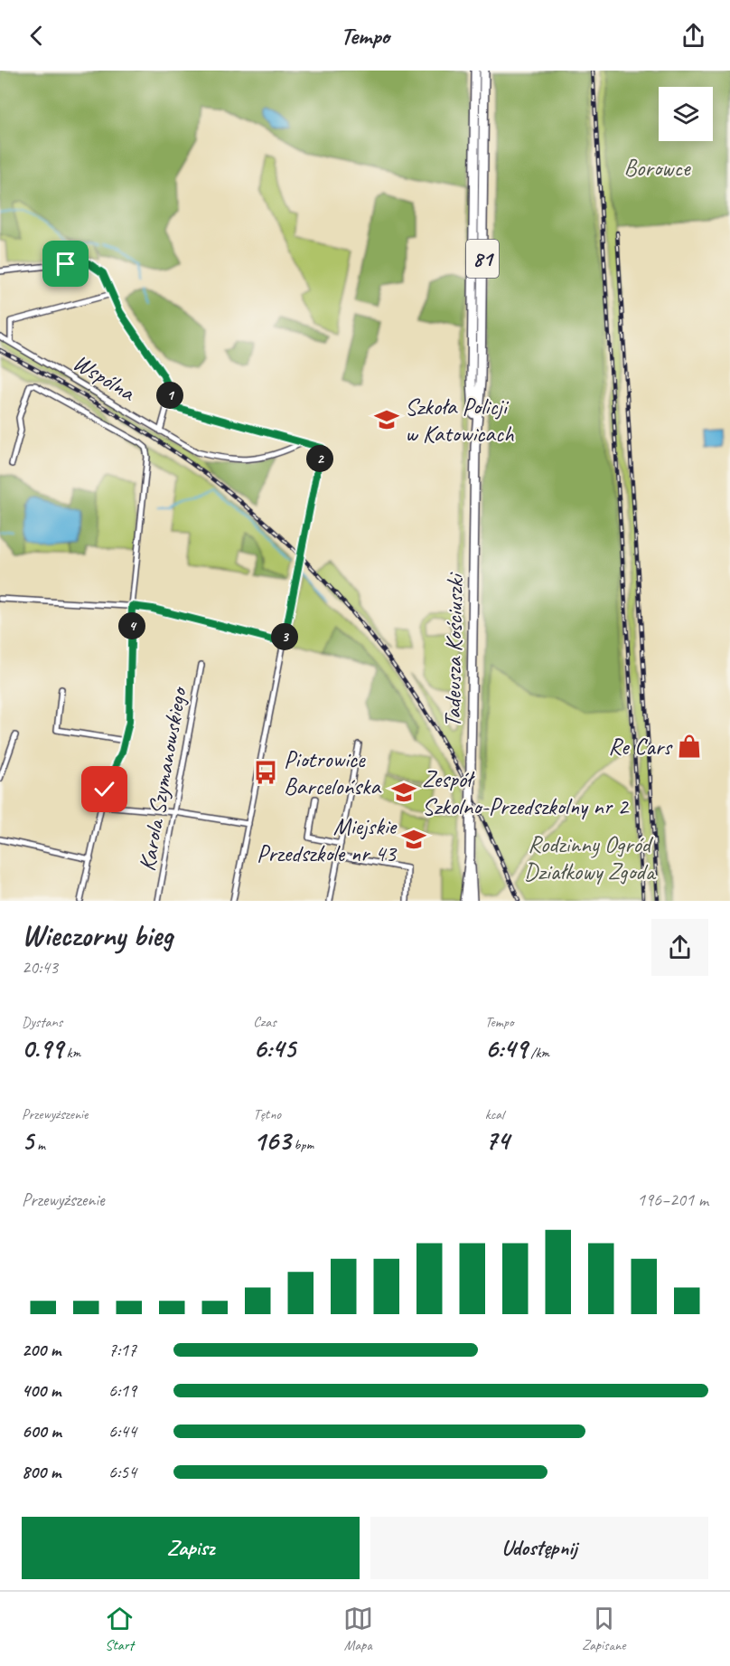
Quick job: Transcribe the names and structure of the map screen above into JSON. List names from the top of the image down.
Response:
{
  "streets": {
    "main road": ["81", "Tadeusza Kościuszki"],
    "street": ["Wspólna", "Karola Szymanowskiego"]
  },
  "parks": ["Borowce", "Rodzinny Ogród Działkowy Zgoda"],
  "places": {
    "school or university": ["Szkoła Policji w Katowicach", "Zespół Szkolno-Przedszkolny nr 2", "Miejskie Przedszkole nr 43"],
    "shop": ["Re Cars"],
    "bus stop": ["Piotrowice Barcelońska"]
  },
  "page": {
    "header": "Tempo",
    "pins": [
      "1",
      "2",
      "4",
      "3"
    ],
    "heading": ["Wieczorny bieg", "20:43"],
    "stats": [
      ["Dystans", "0.99 km"],
      ["Czas", "6:45"],
      ["Tempo", "6:49 /km"],
      ["Przewyższenie", "5 m"],
      ["Tętno", "163 bpm"],
      ["kcal", "74"]
    ],
    "chart": ["Przewyższenie", "196–201 m"],
    "list": [
      {
        "name": "200 m",
        "note": "7:17"
      },
      {
        "name": "400 m",
        "note": "6:19"
      },
      {
        "name": "600 m",
        "note": "6:44"
      },
      {
        "name": "800 m",
        "note": "6:54"
      }
    ],
    "buttons": ["Zapisz", "Udostępnij"],
    "tabs": ["Start", "Mapa", "Zapisane"]
  }
}
